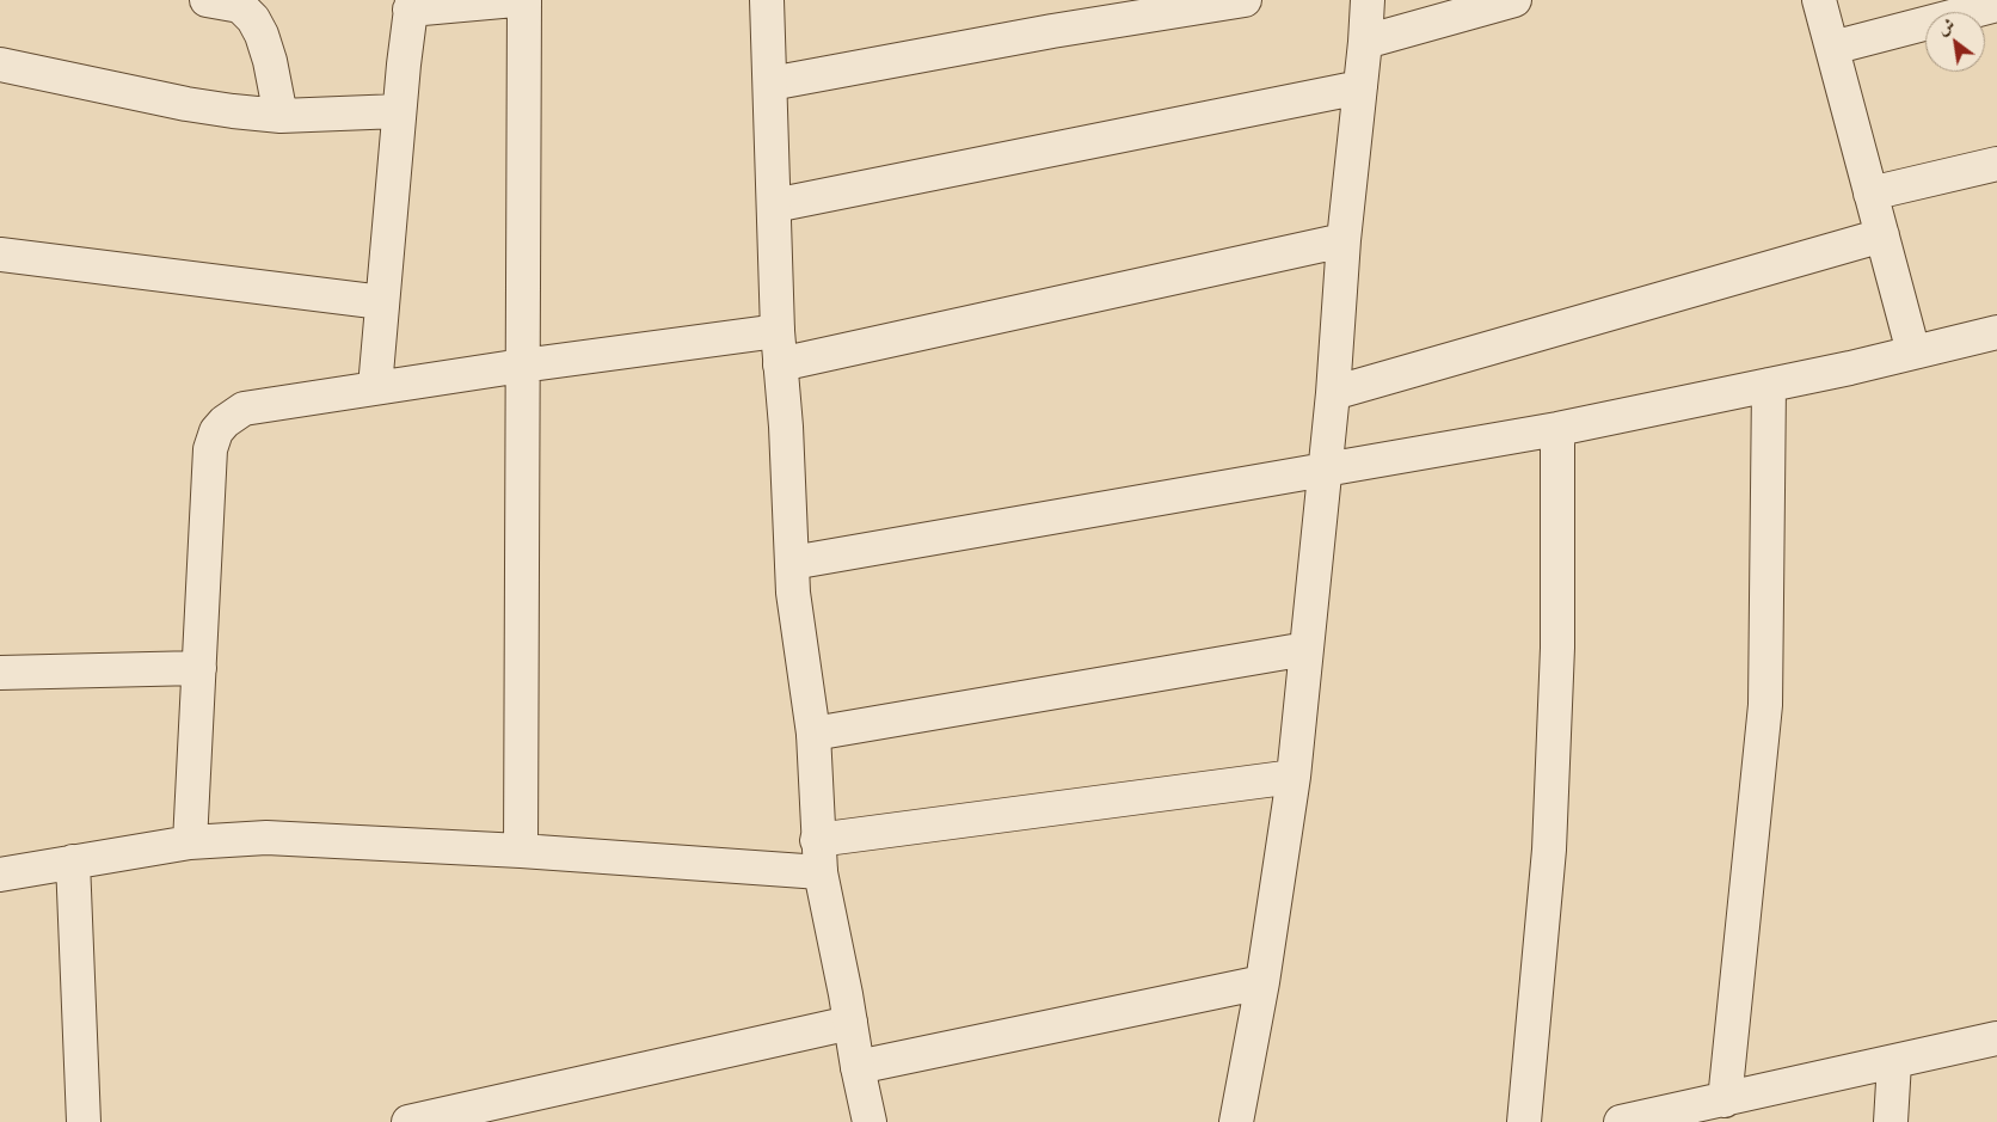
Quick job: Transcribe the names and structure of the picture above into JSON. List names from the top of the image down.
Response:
{
  "north": "top left"
}
